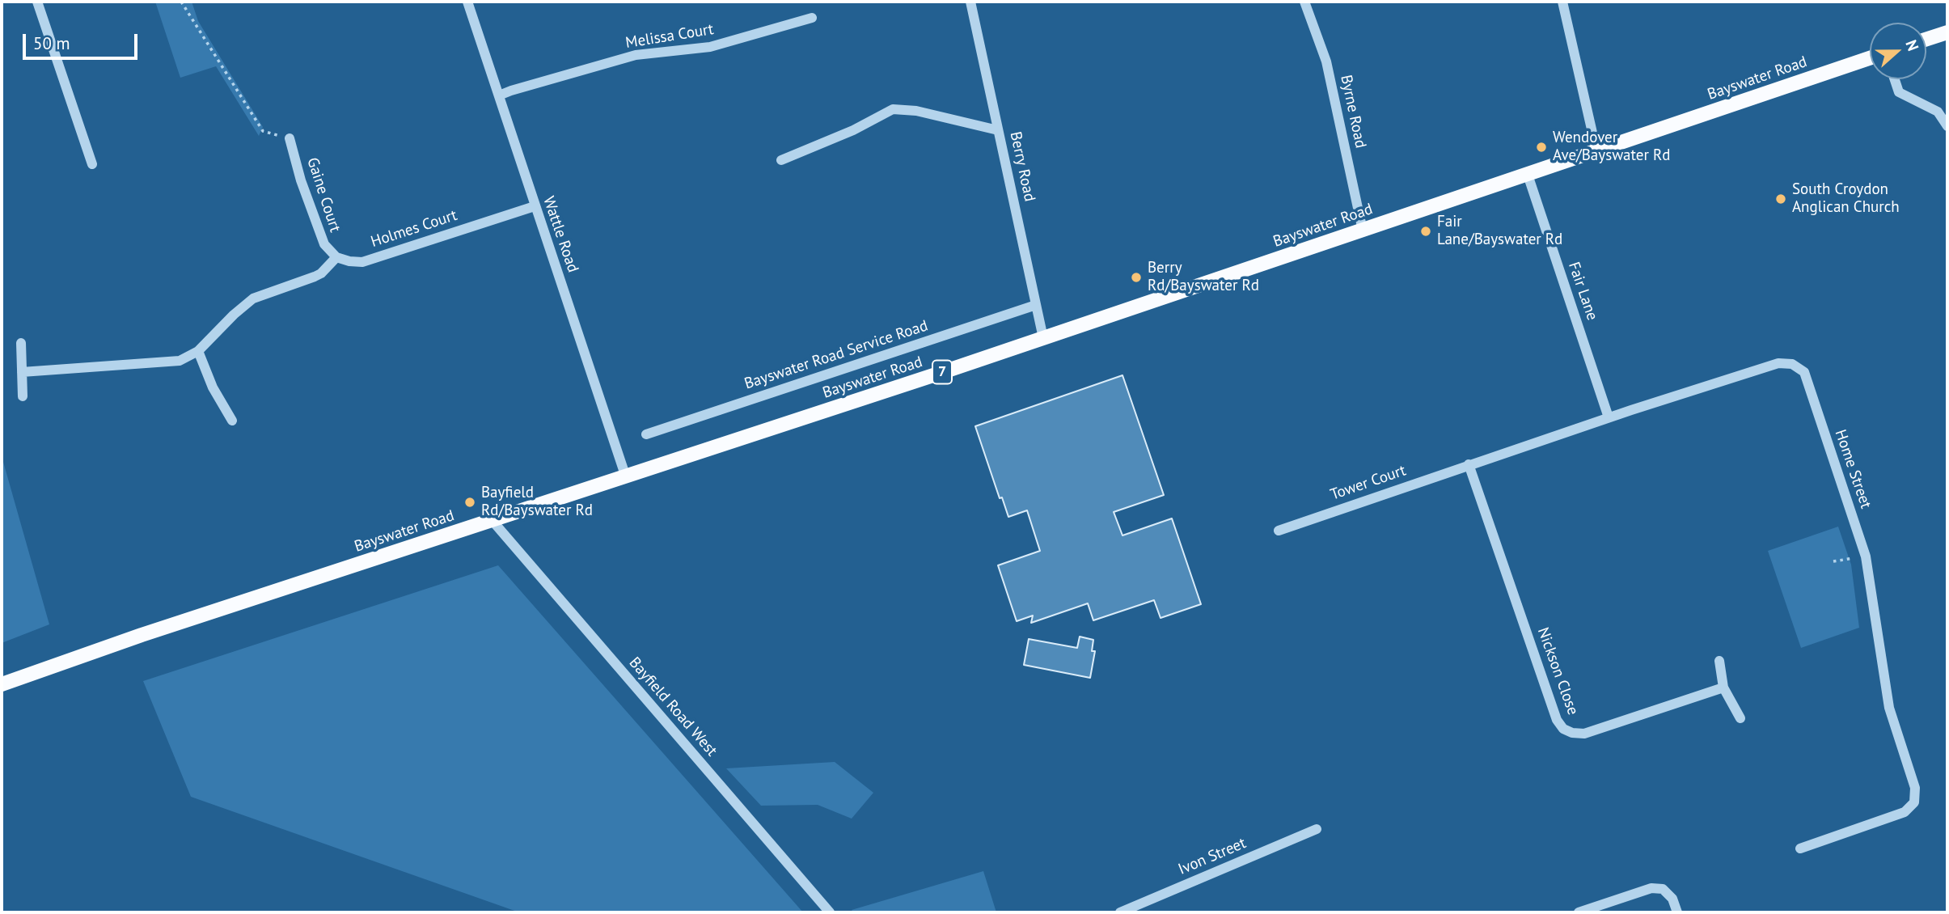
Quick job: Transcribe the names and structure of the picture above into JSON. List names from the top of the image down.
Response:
{
  "streets": {
    "main road": ["Bayswater Road", "7"],
    "street": [
      "Melissa Court",
      "Byrne Road",
      "Berry Road",
      "Gaine Court",
      "Holmes Court",
      "Wattle Road",
      "Fair Lane",
      "Bayswater Road Service Road",
      "Home Street",
      "Tower Court",
      "Nickson Close",
      "Bayfield Road West",
      "Ivon Street"
    ]
  },
  "crossings": [
    ["Melissa Court", "Wattle Road"],
    ["Bayswater Road", "Byrne Road"],
    ["Bayswater Road", "Berry Road"],
    ["Bayswater Road", "Wattle Road"],
    ["Bayswater Road", "Fair Lane"],
    ["Bayswater Road", "Bayfield Road West"],
    ["Berry Road", "Bayswater Road Service Road"],
    ["Gaine Court", "Holmes Court"],
    ["Holmes Court", "Wattle Road"],
    ["Fair Lane", "Home Street"],
    ["Home Street", "Tower Court"],
    ["Home Street", "Nickson Close"],
    ["Tower Court", "Nickson Close"]
  ],
  "places": [
    "Wendover Ave/Bayswater Rd",
    "South Croydon Anglican Church",
    "Fair Lane/Bayswater Rd",
    "Berry Rd/Bayswater Rd",
    "Bayfield Rd/Bayswater Rd"
  ],
  "scale_bar": "50 m",
  "north": "right"
}
